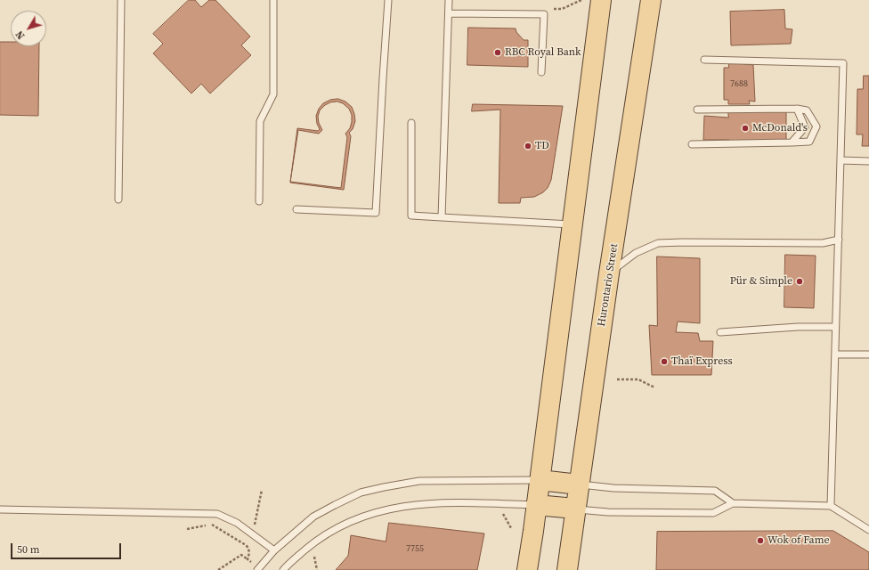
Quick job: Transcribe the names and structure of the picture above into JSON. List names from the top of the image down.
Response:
{
  "streets": {
    "main road": ["Hurontario Street"]
  },
  "places": [
    "RBC Royal Bank",
    "McDonald's",
    "TD",
    "Pür & Simple",
    "Thaï Express",
    "Wok of Fame"
  ],
  "house_numbers": ["7688", "7755"],
  "scale_bar": "50 m",
  "north": "bottom left"
}
